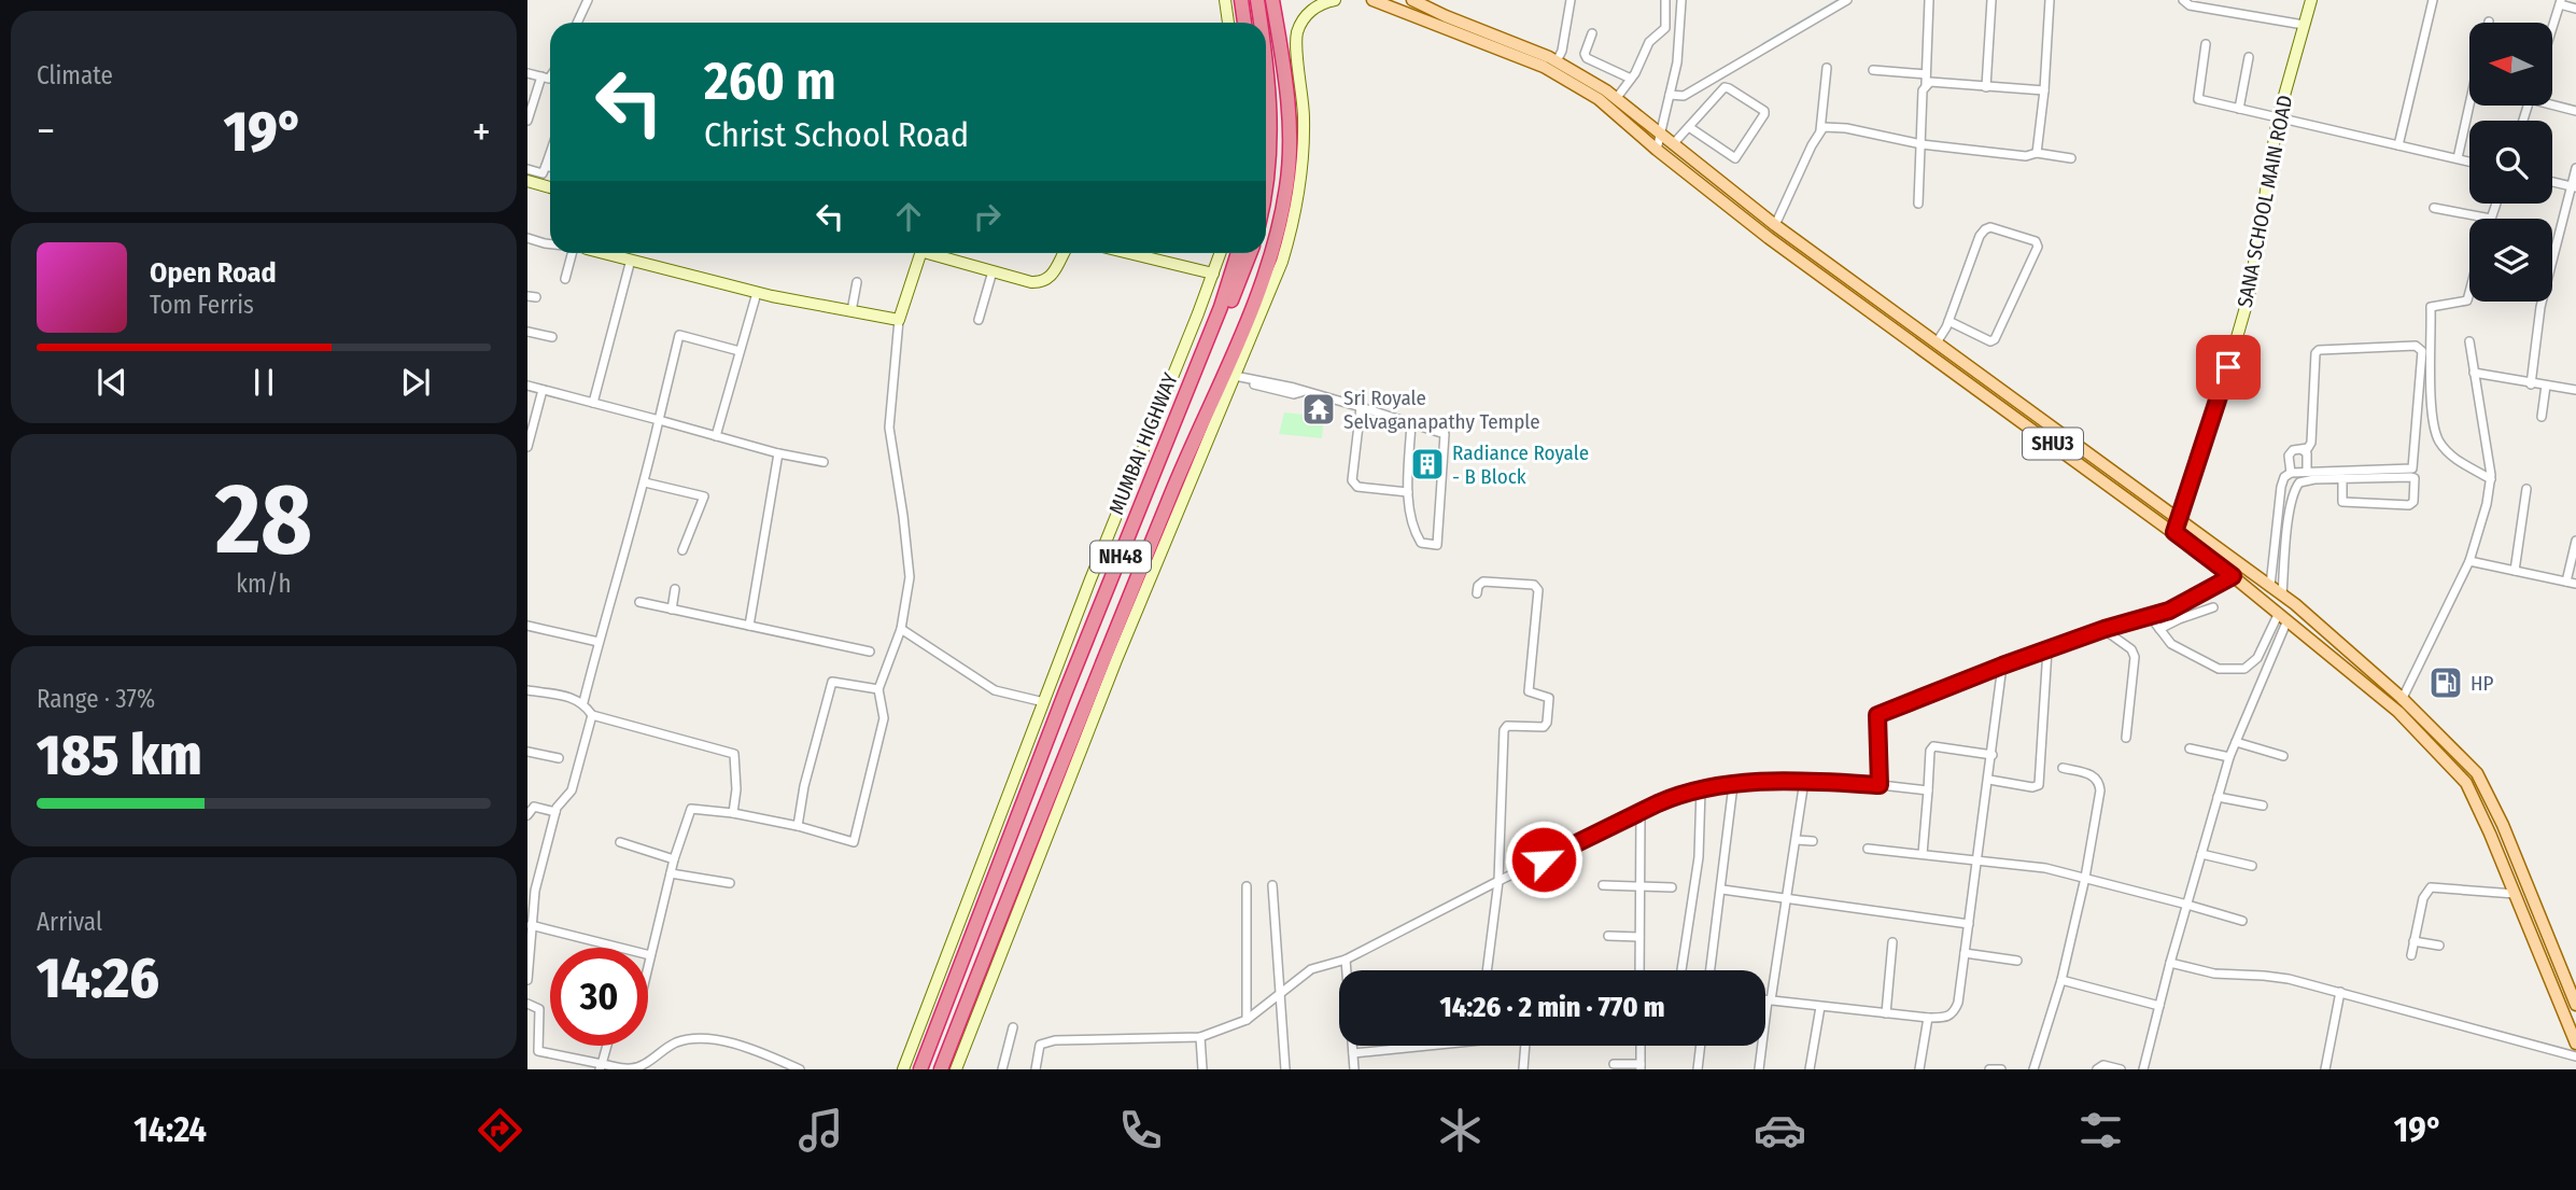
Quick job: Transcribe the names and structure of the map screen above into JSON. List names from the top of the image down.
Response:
{
  "streets": {
    "highway": ["MUMBAI HIGHWAY", "NH48"],
    "main road": ["SHU3"],
    "street": ["SANA SCHOOL MAIN ROAD"]
  },
  "crossings": [
    ["SANA SCHOOL MAIN ROAD", "SHU3"],
    ["MUMBAI HIGHWAY", "NH48"]
  ],
  "places": {
    "temple": ["Sri Royale Selvaganapathy Temple"],
    "building": ["Radiance Royale - B Block"],
    "fuel station": ["HP"]
  },
  "north": "left",
  "page": {
    "tile": [
      "Climate",
      ["28", "km/h"],
      ["Range · 37%", "185 km"],
      ["Arrival", "14:26"]
    ],
    "turn": ["260 m", "Christ School Road"],
    "heat": ["−", "19°", "+"],
    "song": ["Open Road", "Tom Ferris"],
    "limit": "30",
    "trip": "14:26 · 2 min · 770 m",
    "tabs": ["14:24", "19°"]
  }
}
